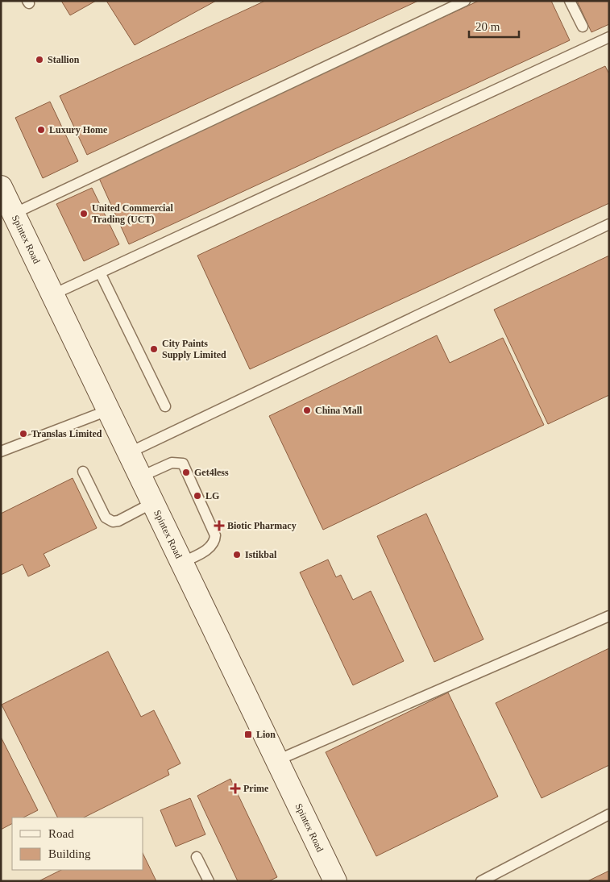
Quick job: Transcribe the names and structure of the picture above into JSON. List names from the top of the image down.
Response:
{
  "streets": {
    "main road": ["Spintex Road"]
  },
  "places": {
    "other": [
      "Stallion",
      "Luxury Home",
      "United Commercial Trading (UCT)",
      "City Paints Supply Limited",
      "China Mall",
      "Translas Limited",
      "Get4less",
      "LG",
      "Istikbal"
    ],
    "health": ["Biotic Pharmacy", "Prime"],
    "transit": ["Lion"]
  },
  "legend": ["Road", "Building"],
  "scale_bar": "20 m"
}
